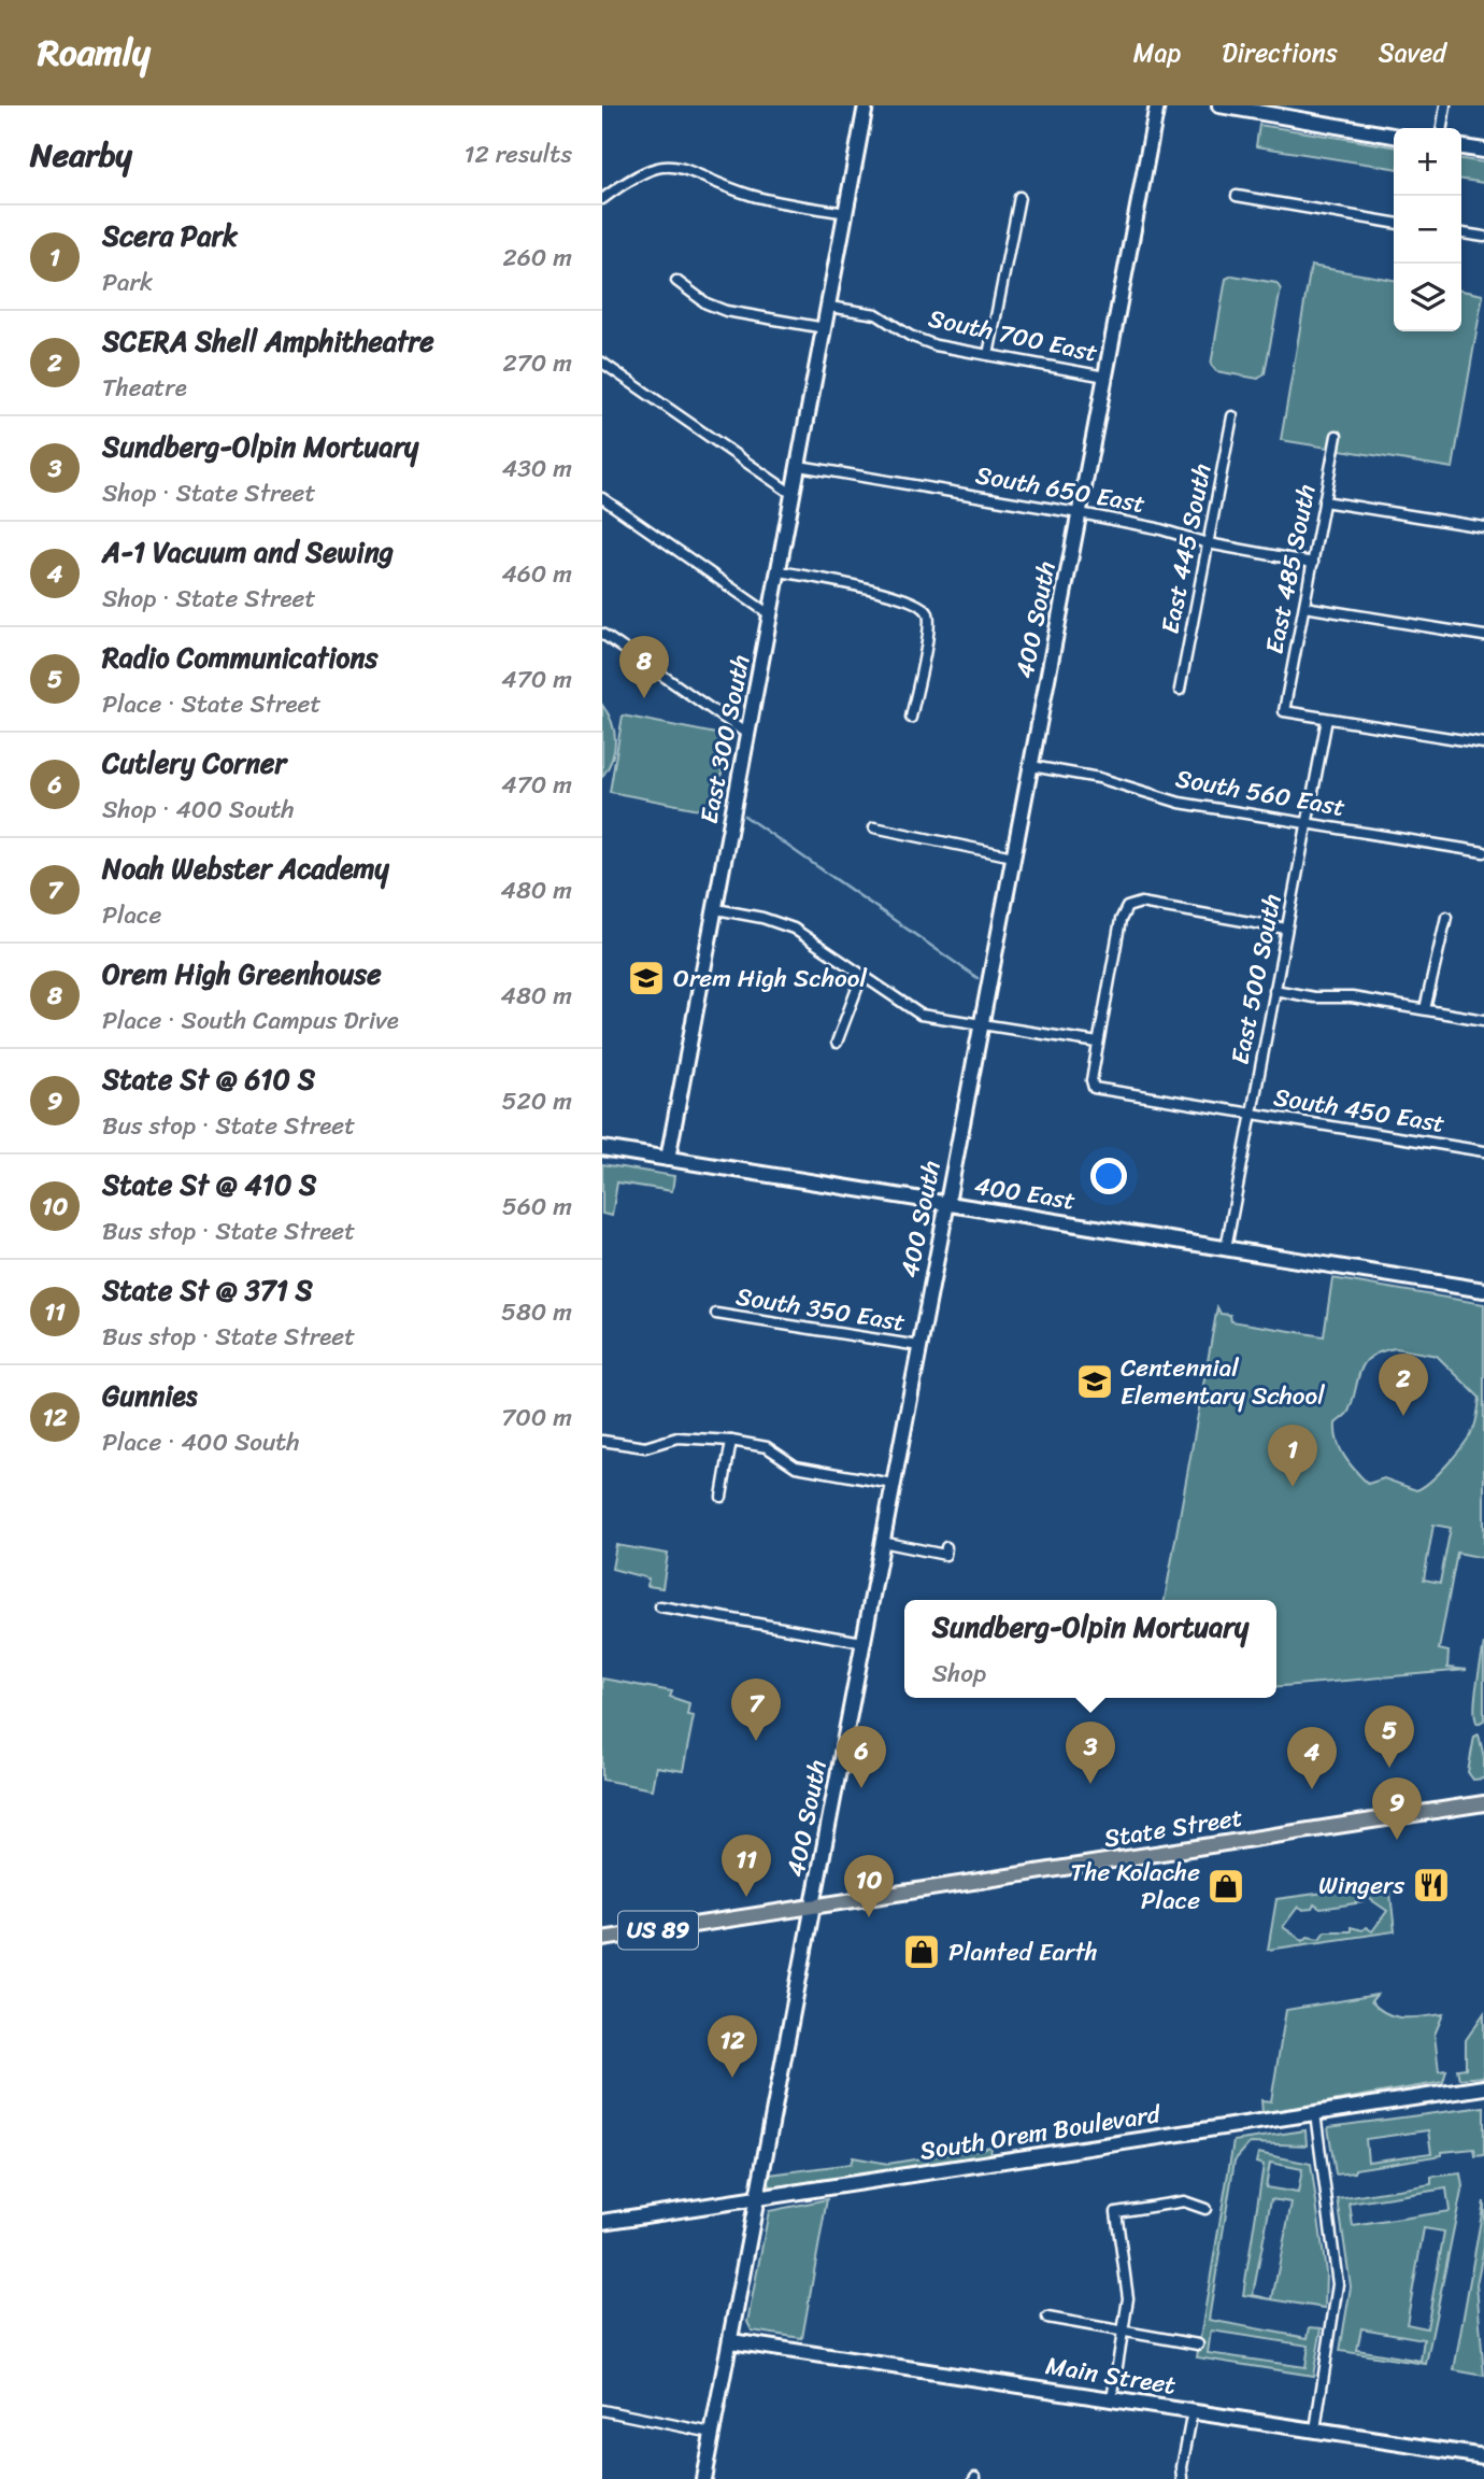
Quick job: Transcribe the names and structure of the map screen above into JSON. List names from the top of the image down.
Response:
{
  "streets": {
    "main road": ["State Street", "US 89"],
    "street": [
      "South 700 East",
      "South 650 East",
      "East 445 South",
      "East 485 South",
      "400 South",
      "East 300 South",
      "South 560 East",
      "East 500 South",
      "South 450 East",
      "400 East",
      "South 350 East",
      "South Orem Boulevard",
      "Main Street"
    ]
  },
  "crossings": [
    ["South 700 East", "400 South"],
    ["South 700 East", "East 300 South"],
    ["South 650 East", "East 445 South"],
    ["South 650 East", "East 485 South"],
    ["South 650 East", "400 South"],
    ["South 650 East", "East 300 South"],
    ["East 485 South", "East 500 South"],
    ["400 South", "South 560 East"],
    ["400 South", "400 East"],
    ["400 South", "South 350 East"],
    ["400 South", "State Street"],
    ["400 South", "South Orem Boulevard"],
    ["400 South", "Main Street"],
    ["East 300 South", "400 East"],
    ["South 560 East", "East 500 South"],
    ["East 500 South", "South 450 East"],
    ["East 500 South", "400 East"]
  ],
  "places": {
    "school or university": ["Orem High School", "Centennial Elementary School"],
    "restaurant": ["Wingers"],
    "shop": ["The Kolache Place", "Planted Earth"]
  },
  "page": {
    "header": "Roamly",
    "nav": ["Map", "Directions", "Saved"],
    "heading": ["Nearby", "12 results"],
    "map_buttons": ["+", "−"],
    "list": [
      {
        "mark": "1",
        "name": "Scera Park",
        "note": "Park",
        "value": "260 m"
      },
      {
        "mark": "2",
        "name": "SCERA Shell Amphitheatre",
        "note": "Theatre",
        "value": "270 m"
      },
      {
        "mark": "3",
        "name": "Sundberg-Olpin Mortuary",
        "note": "Shop · State Street",
        "value": "430 m"
      },
      {
        "mark": "4",
        "name": "A-1 Vacuum and Sewing",
        "note": "Shop · State Street",
        "value": "460 m"
      },
      {
        "mark": "5",
        "name": "Radio Communications",
        "note": "Place · State Street",
        "value": "470 m"
      },
      {
        "mark": "6",
        "name": "Cutlery Corner",
        "note": "Shop · 400 South",
        "value": "470 m"
      },
      {
        "mark": "7",
        "name": "Noah Webster Academy",
        "note": "Place",
        "value": "480 m"
      },
      {
        "mark": "8",
        "name": "Orem High Greenhouse",
        "note": "Place · South Campus Drive",
        "value": "480 m"
      },
      {
        "mark": "9",
        "name": "State St @ 610 S",
        "note": "Bus stop · State Street",
        "value": "520 m"
      },
      {
        "mark": "10",
        "name": "State St @ 410 S",
        "note": "Bus stop · State Street",
        "value": "560 m"
      },
      {
        "mark": "11",
        "name": "State St @ 371 S",
        "note": "Bus stop · State Street",
        "value": "580 m"
      },
      {
        "mark": "12",
        "name": "Gunnies",
        "note": "Place · 400 South",
        "value": "700 m"
      }
    ],
    "pins": [
      "8",
      "2",
      "1",
      "7",
      "5",
      "3",
      "6",
      "4",
      "9",
      "11",
      "10",
      "12"
    ],
    "popup": ["Sundberg-Olpin Mortuary", "Shop"]
  }
}
